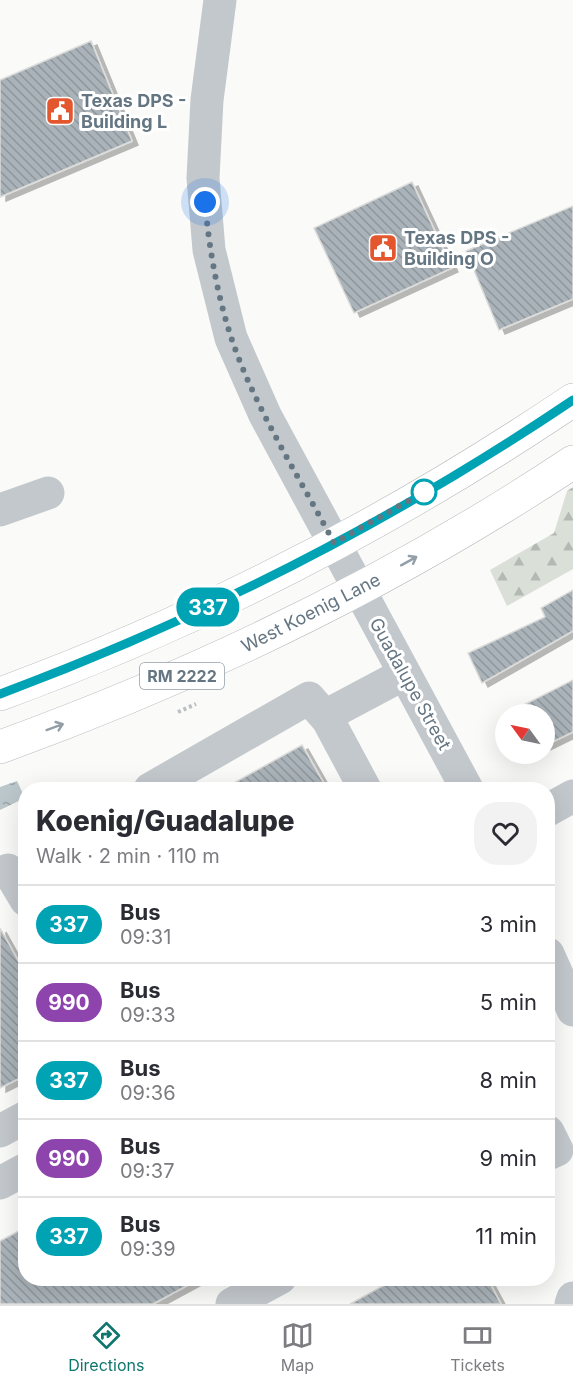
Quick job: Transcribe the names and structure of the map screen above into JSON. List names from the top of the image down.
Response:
{
  "streets": {
    "main road": ["West Koenig Lane", "RM 2222"],
    "street": ["Guadalupe Street"]
  },
  "crossings": [
    ["West Koenig Lane", "Guadalupe Street"],
    ["RM 2222", "Guadalupe Street"]
  ],
  "places": {
    "public building": ["Texas DPS - Building L", "Texas DPS - Building O"]
  },
  "lines": ["bus line 337"],
  "north": "top left",
  "page": {
    "on_map": "337",
    "heading": ["Koenig/Guadalupe", "Walk · 2 min · 110 m"],
    "list": [
      {
        "mark": "337",
        "name": "Bus",
        "note": "09:31",
        "value": "3 min"
      },
      {
        "mark": "990",
        "name": "Bus",
        "note": "09:33",
        "value": "5 min"
      },
      {
        "mark": "337",
        "name": "Bus",
        "note": "09:36",
        "value": "8 min"
      },
      {
        "mark": "990",
        "name": "Bus",
        "note": "09:37",
        "value": "9 min"
      },
      {
        "mark": "337",
        "name": "Bus",
        "note": "09:39",
        "value": "11 min"
      }
    ],
    "tabs": ["Directions", "Map", "Tickets"]
  }
}
